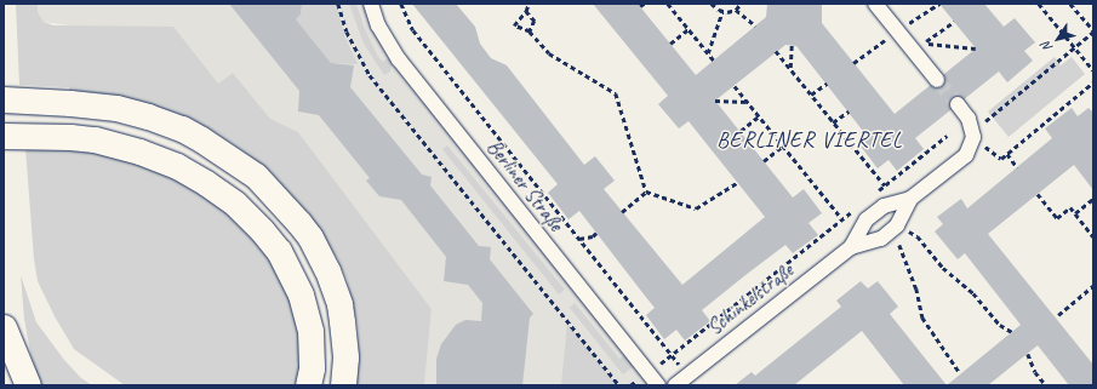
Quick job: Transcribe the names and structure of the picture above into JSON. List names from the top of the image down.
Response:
{
  "streets": {
    "street": ["Berliner Straße", "Schinkelstraße"]
  },
  "districts": ["BERLINER VIERTEL"],
  "north": "bottom left"
}
